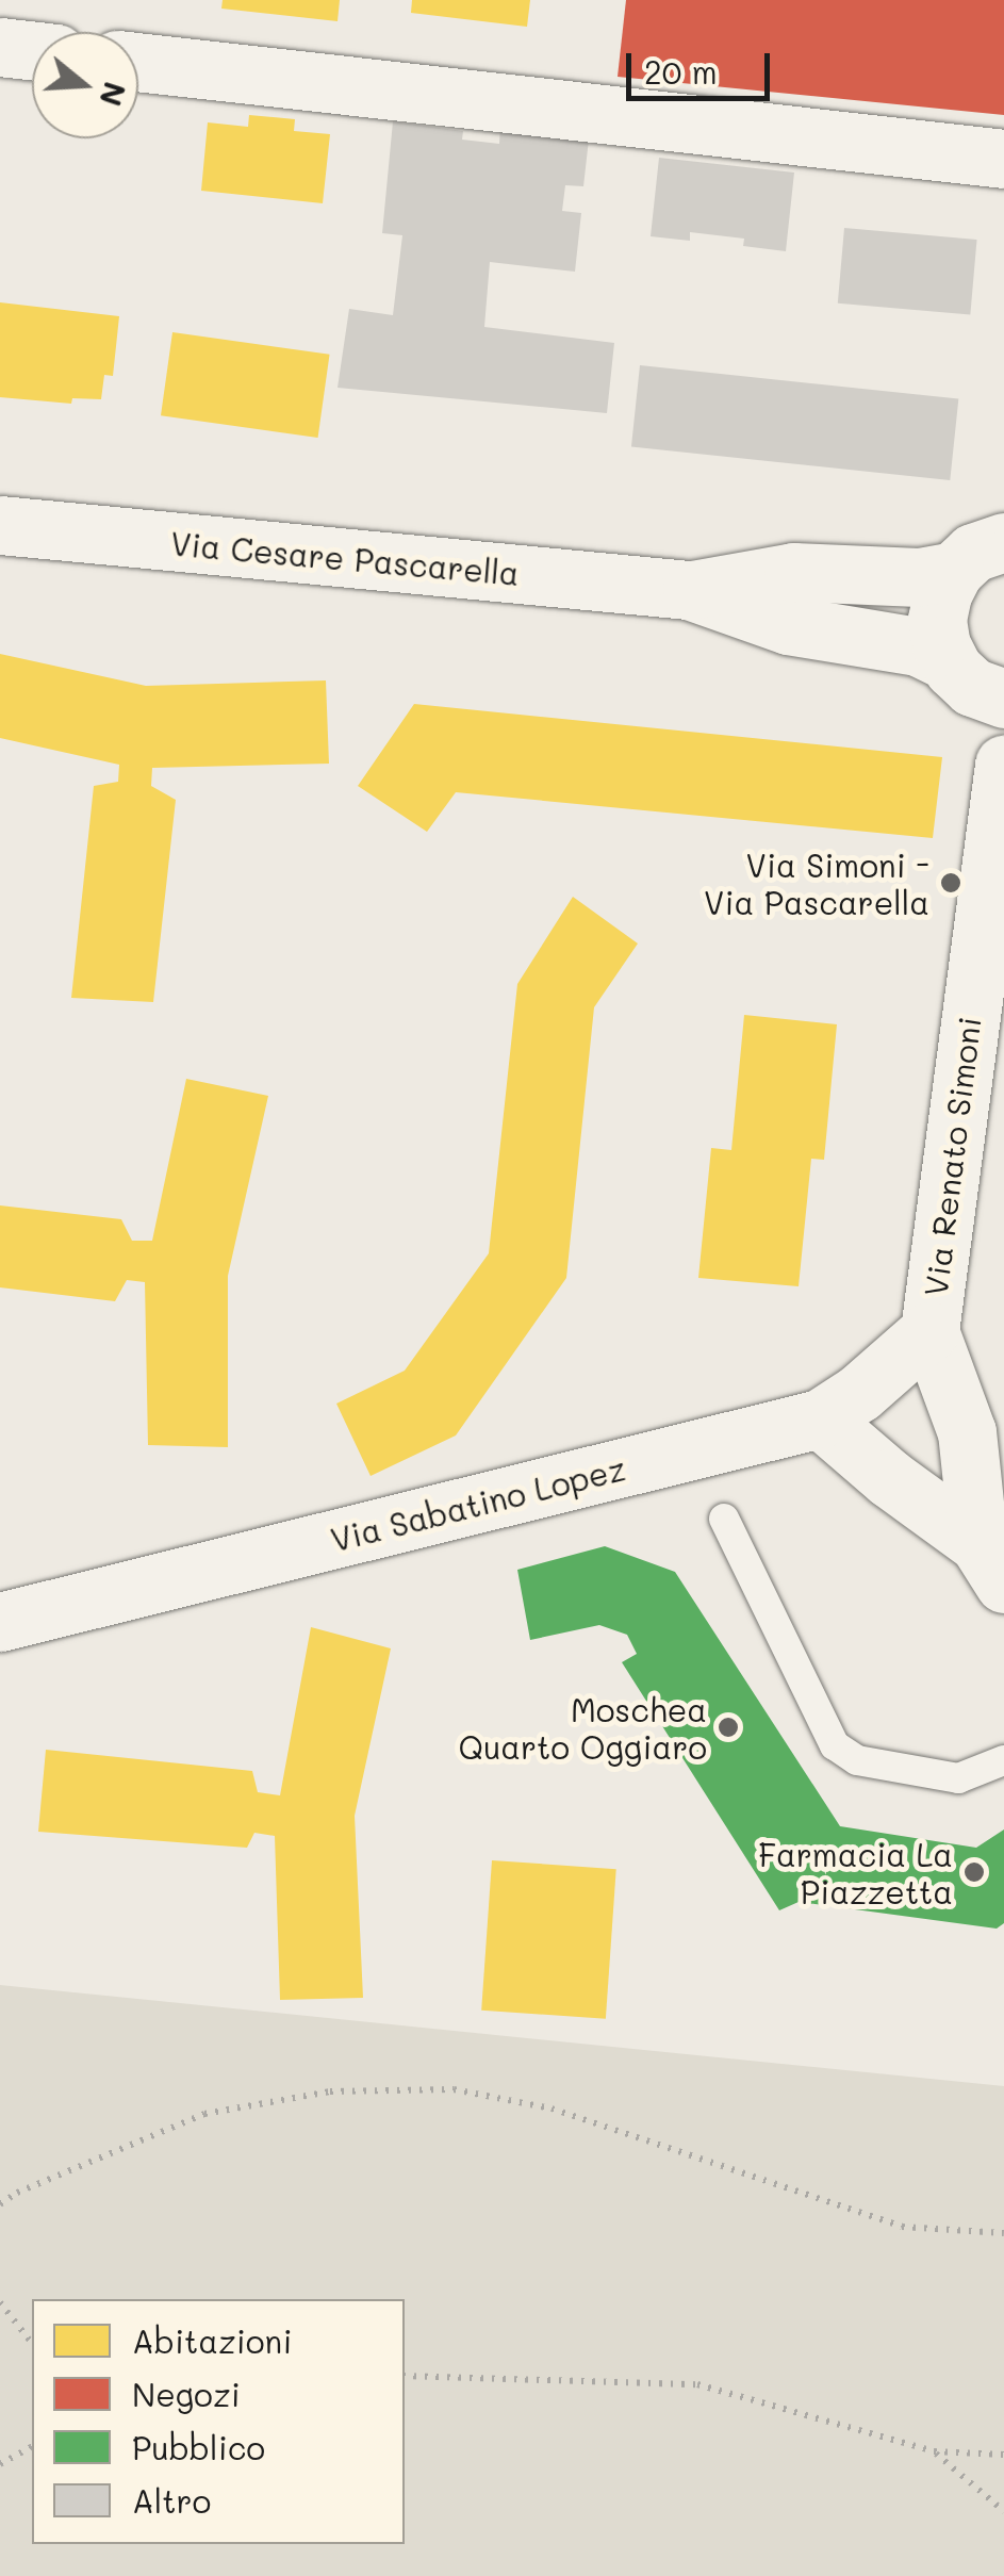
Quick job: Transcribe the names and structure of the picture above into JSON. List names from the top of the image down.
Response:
{
  "streets": {
    "street": ["Via Cesare Pascarella", "Via Renato Simoni", "Via Sabatino Lopez"]
  },
  "crossings": [
    ["Via Renato Simoni", "Via Sabatino Lopez"]
  ],
  "places": ["Via Simoni - Via Pascarella", "Moschea Quarto Oggiaro", "Farmacia La Piazzetta"],
  "legend": [
    "Abitazioni",
    "Negozi",
    "Pubblico",
    "Altro"
  ],
  "scale_bar": "20 m",
  "north": "right"
}
